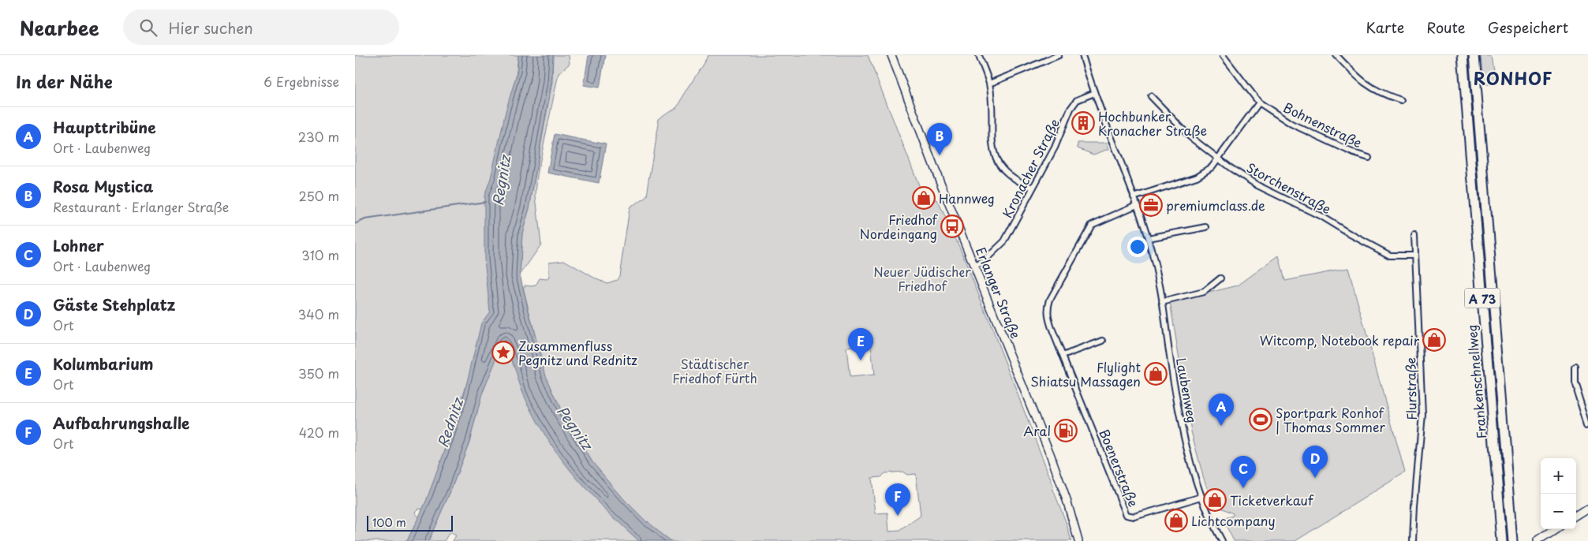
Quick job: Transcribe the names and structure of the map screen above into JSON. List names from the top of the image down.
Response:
{
  "streets": {
    "highway": ["A 73", "Frankenschnellweg"],
    "main road": ["Erlanger Straße"],
    "street": [
      "Bohnenstraße",
      "Kronacher Straße",
      "Storchenstraße",
      "Flurstraße",
      "Laubenweg",
      "Boenerstraße"
    ]
  },
  "crossings": [
    ["Kronacher Straße", "Erlanger Straße"],
    ["Kronacher Straße", "Laubenweg"],
    ["Storchenstraße", "Flurstraße"],
    ["Laubenweg", "Boenerstraße"]
  ],
  "districts": ["RONHOF"],
  "water": ["Regnitz", "Rednitz", "Pegnitz"],
  "parks": ["Neuer Jüdischer Friedhof", "Städtischer Friedhof Fürth"],
  "places": {
    "building": ["Hochbunker Kronacher Straße"],
    "shop": [
      "Hannweg",
      "Witcomp, Notebook repair",
      "Flylight Shiatsu Massagen",
      "Ticketverkauf",
      "Lichtcompany"
    ],
    "office": ["premiumclass.de"],
    "bus stop": ["Friedhof Nordeingang"],
    "place": ["Zusammenfluss Pegnitz und Rednitz"],
    "sports": ["Sportpark Ronhof | Thomas Sommer"],
    "fuel station": ["Aral"]
  },
  "scale_bar": "100 m",
  "page": {
    "header": "Nearbee",
    "search": "Hier suchen",
    "nav": ["Karte", "Route", "Gespeichert"],
    "heading": ["In der Nähe", "6 Ergebnisse"],
    "list": [
      {
        "mark": "A",
        "name": "Haupttribüne",
        "note": "Ort · Laubenweg",
        "value": "230 m"
      },
      {
        "mark": "B",
        "name": "Rosa Mystica",
        "note": "Restaurant · Erlanger Straße",
        "value": "250 m"
      },
      {
        "mark": "C",
        "name": "Lohner",
        "note": "Ort · Laubenweg",
        "value": "310 m"
      },
      {
        "mark": "D",
        "name": "Gäste Stehplatz",
        "note": "Ort",
        "value": "340 m"
      },
      {
        "mark": "E",
        "name": "Kolumbarium",
        "note": "Ort",
        "value": "350 m"
      },
      {
        "mark": "F",
        "name": "Aufbahrungshalle",
        "note": "Ort",
        "value": "420 m"
      }
    ],
    "pins": [
      "B",
      "E",
      "A",
      "D",
      "C",
      "F"
    ],
    "map_buttons": ["+", "−"],
    "scale": "100 m"
  }
}
